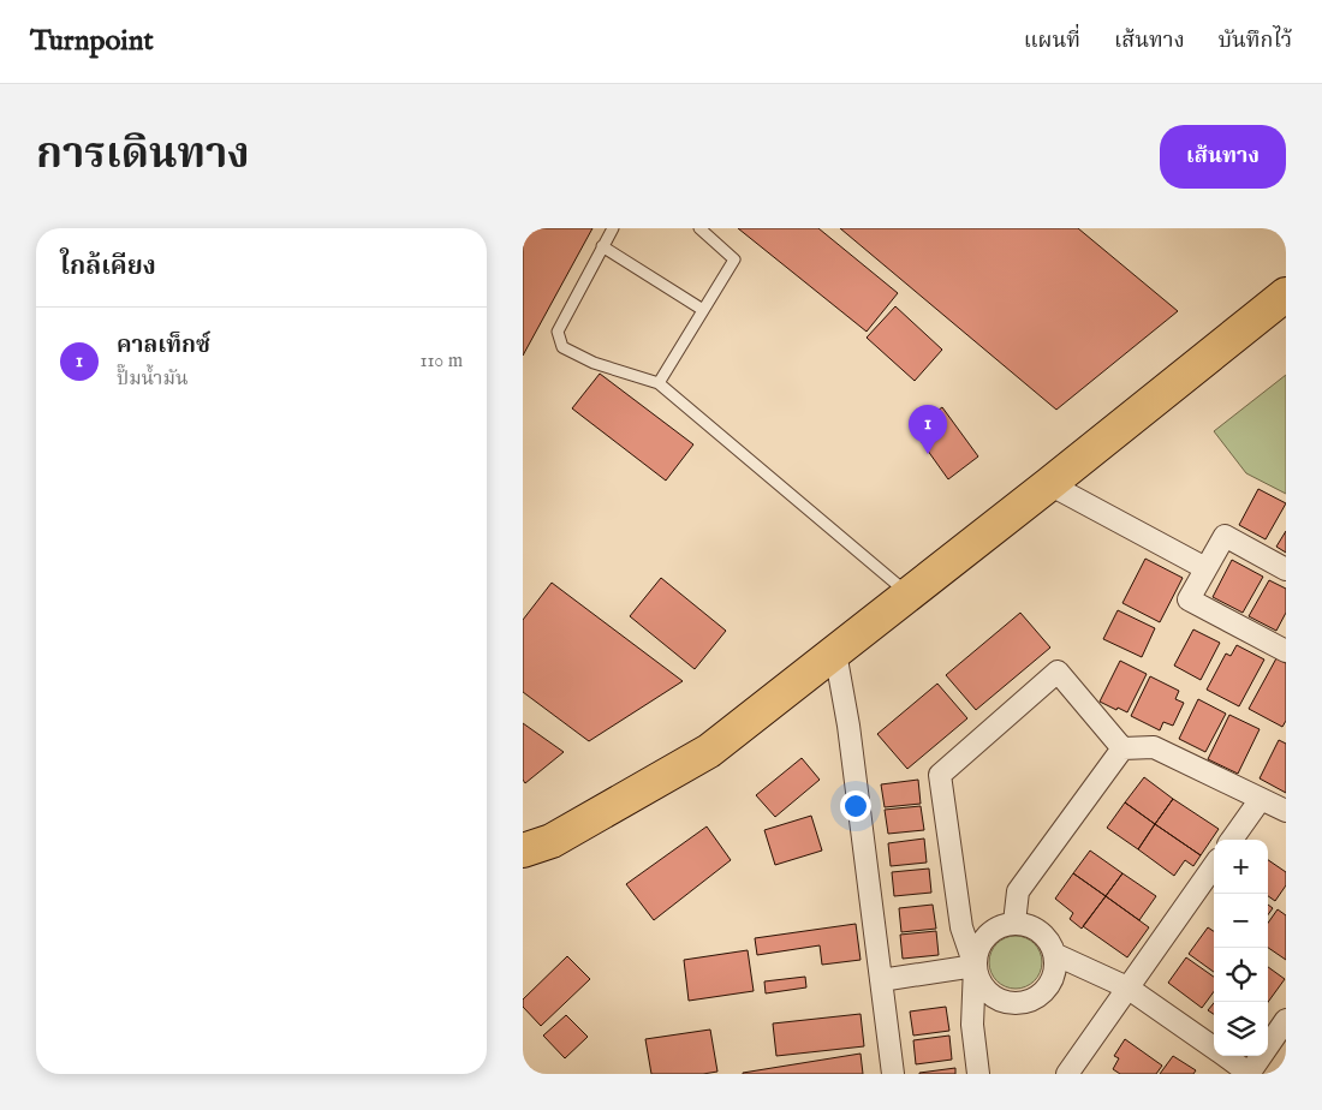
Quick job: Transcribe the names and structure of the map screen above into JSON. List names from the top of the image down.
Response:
{
  "page": {
    "header": "Turnpoint",
    "nav": ["แผนที่", "เส้นทาง", "บันทึกไว้"],
    "title": "การเดินทาง",
    "buttons": "เส้นทาง",
    "heading": "ใกล้เคียง",
    "list": [
      {
        "mark": "1",
        "name": "คาลเท็กซ์",
        "note": "ปั๊มน้ำมัน",
        "value": "110 m"
      }
    ],
    "pins": "1",
    "map_buttons": ["+", "−"]
  }
}
